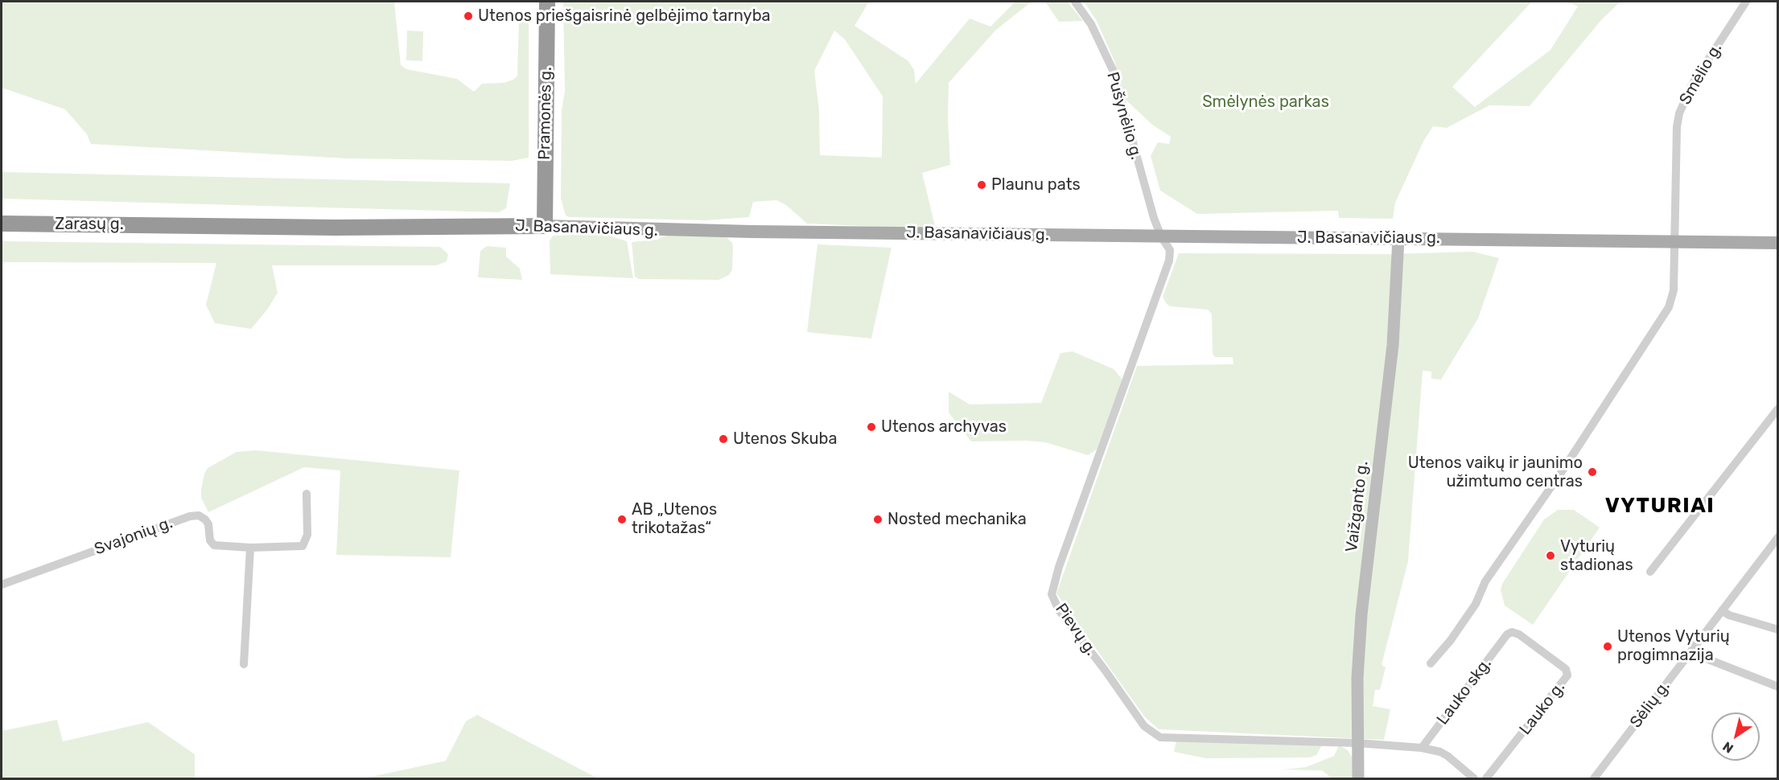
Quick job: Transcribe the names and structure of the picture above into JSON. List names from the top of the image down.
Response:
{
  "streets": {
    "highway": ["Pramonės g.", "Zarasų g.", "J. Basanavičiaus g."],
    "main road": ["Vaižganto g."],
    "street": [
      "Smėlio g.",
      "Pušynėlio g.",
      "Svajonių g.",
      "Pievų g.",
      "Lauko skg.",
      "Sėlių g.",
      "Lauko g."
    ]
  },
  "crossings": [
    ["Smėlio g.", "J. Basanavičiaus g."],
    ["Pramonės g.", "J. Basanavičiaus g."],
    ["Pušynėlio g.", "J. Basanavičiaus g."],
    ["Pušynėlio g.", "Pievų g."],
    ["Zarasų g.", "J. Basanavičiaus g."],
    ["J. Basanavičiaus g.", "Vaižganto g."],
    ["J. Basanavičiaus g.", "Pievų g."],
    ["Vaižganto g.", "Pievų g."],
    ["Lauko skg.", "Lauko g."]
  ],
  "districts": ["VYTURIAI"],
  "parks": ["Smėlynės parkas"],
  "places": [
    "Utenos priešgaisrinė gelbėjimo tarnyba",
    "Plaunu pats",
    "Utenos archyvas",
    "Utenos Skuba",
    "Utenos vaikų ir jaunimo užimtumo centras",
    "AB „Utenos trikotažas“",
    "Nosted mechanika",
    "Vyturių stadionas",
    "Utenos Vyturių progimnazija"
  ],
  "north": "bottom left"
}
